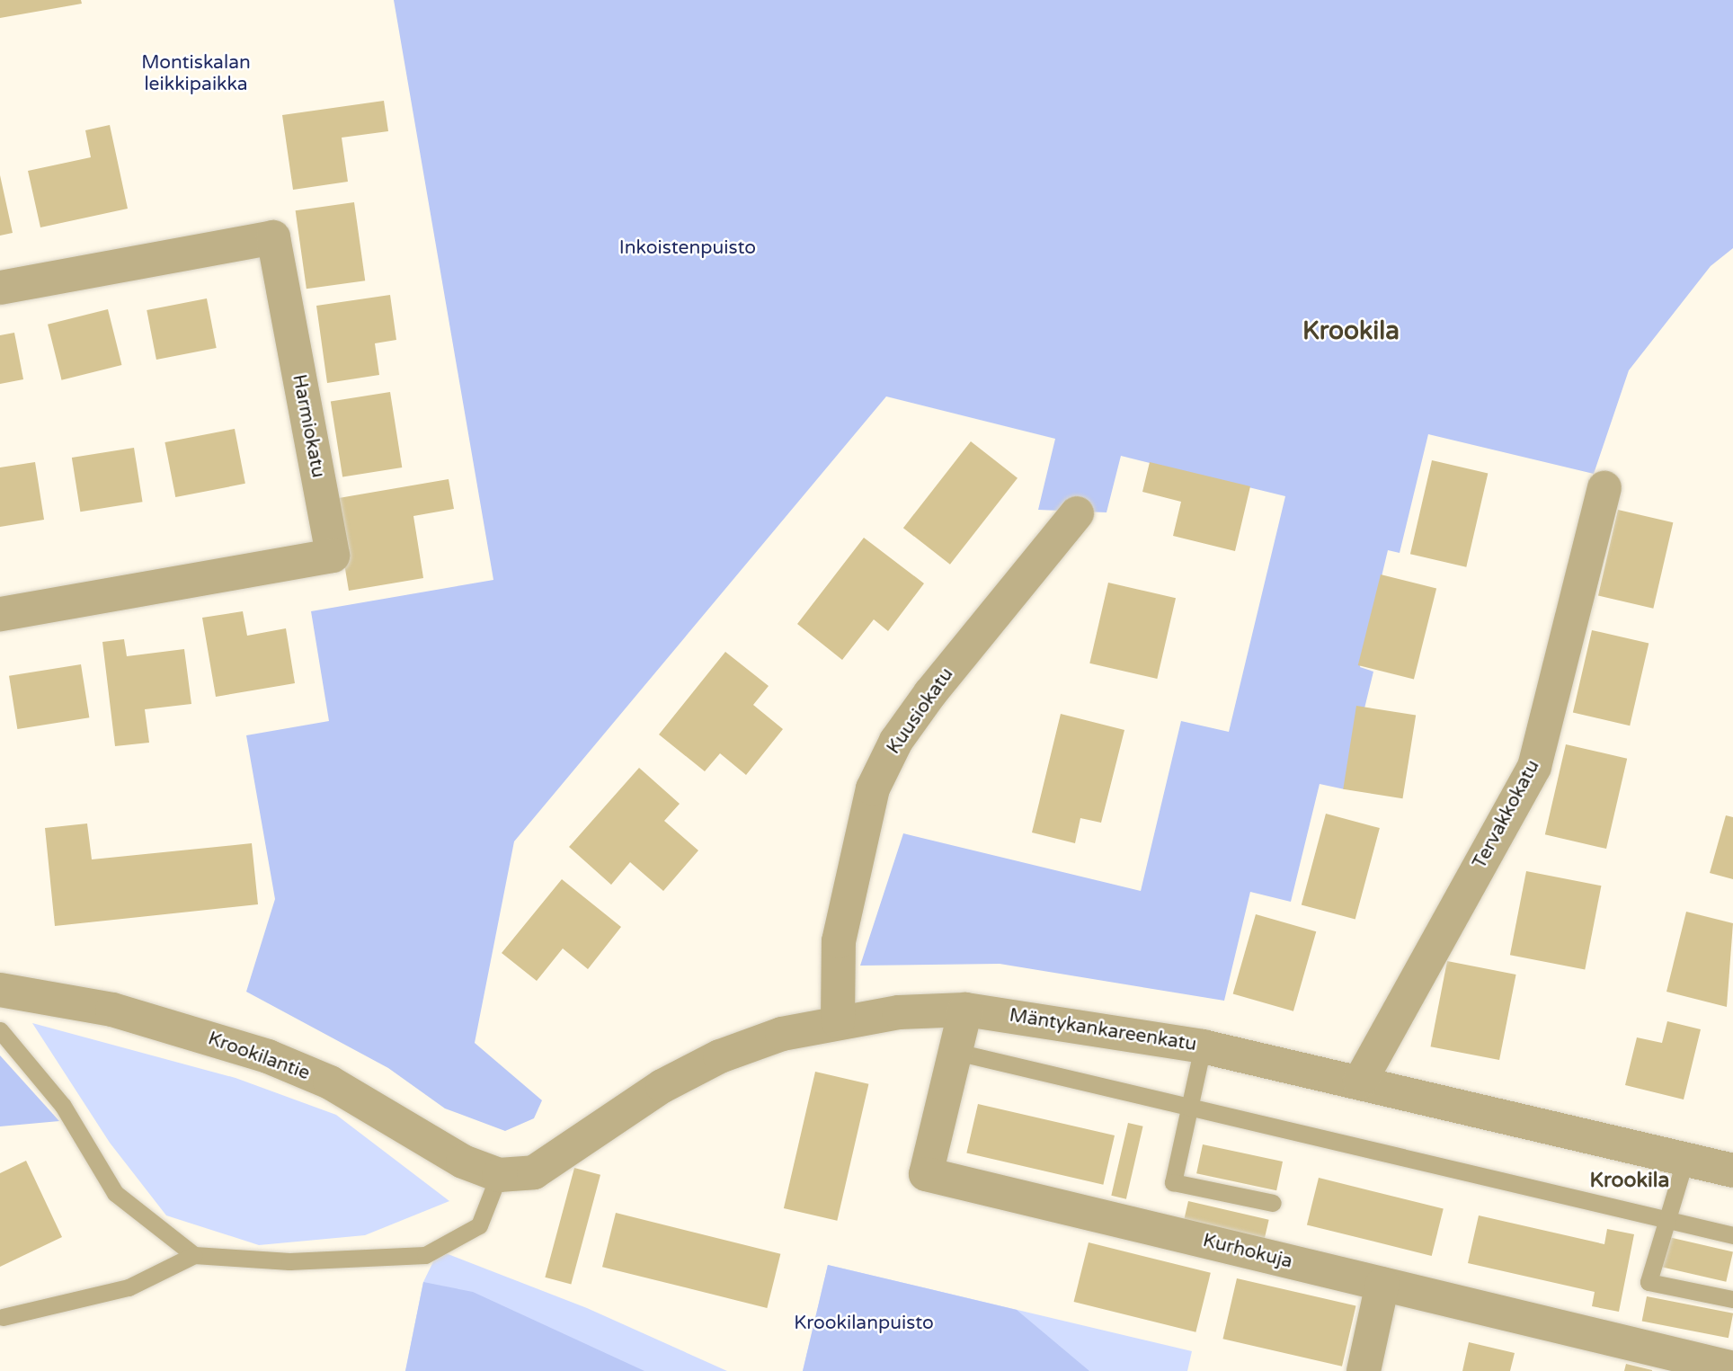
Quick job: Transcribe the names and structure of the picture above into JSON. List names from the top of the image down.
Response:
{
  "streets": {
    "street": [
      "Harmiokatu",
      "Kuusiokatu",
      "Tervakkokatu",
      "Mäntykankareenkatu",
      "Krookilantie",
      "Kurhokuja"
    ]
  },
  "crossings": [
    ["Kuusiokatu", "Mäntykankareenkatu"],
    ["Tervakkokatu", "Mäntykankareenkatu"],
    ["Mäntykankareenkatu", "Krookilantie"],
    ["Mäntykankareenkatu", "Kurhokuja"]
  ],
  "districts": ["Krookila", "Krookila"],
  "parks": ["Montiskalan leikkipaikka", "Inkoistenpuisto", "Krookilanpuisto"]
}
